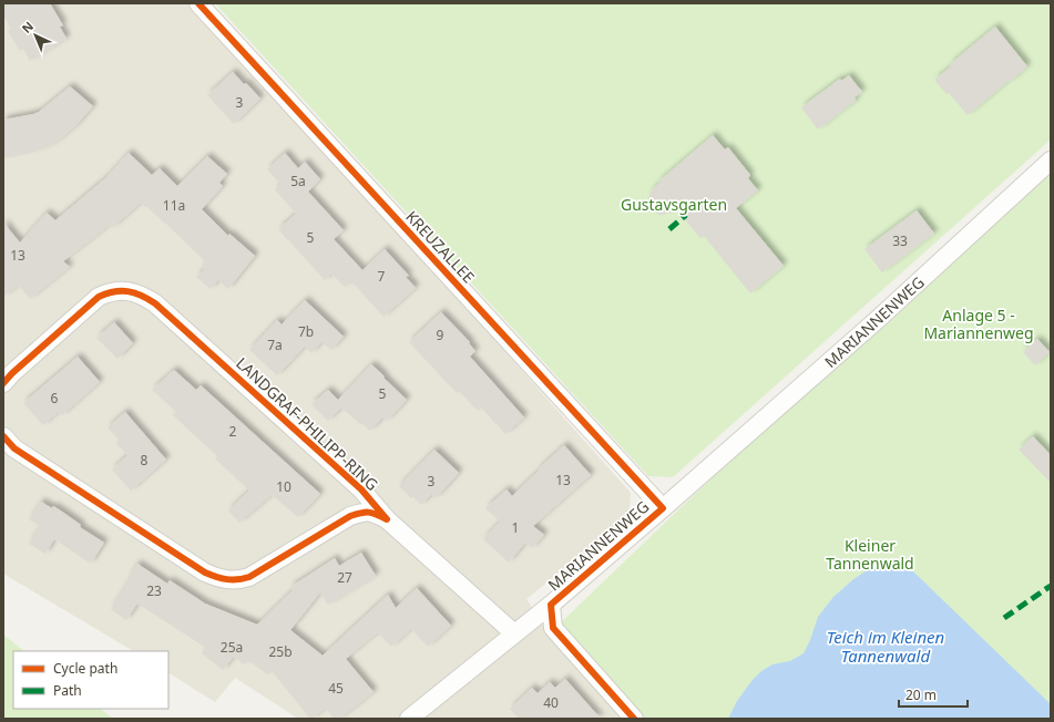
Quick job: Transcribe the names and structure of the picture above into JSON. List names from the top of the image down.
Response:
{
  "streets": {
    "street": ["KREUZALLEE", "MARIANNENWEG", "LANDGRAF-PHILIPP-RING"]
  },
  "crossings": [
    ["KREUZALLEE", "MARIANNENWEG"],
    ["MARIANNENWEG", "LANDGRAF-PHILIPP-RING"]
  ],
  "water": ["Teich im Kleinen Tannenwald"],
  "parks": ["Gustavsgarten", "Anlage 5 - Mariannenweg", "Kleiner Tannenwald"],
  "house_numbers": [
    "3",
    "5a",
    "11a",
    "5",
    "33",
    "13",
    "7",
    "7b",
    "9",
    "7a",
    "5",
    "6",
    "2",
    "8",
    "13",
    "3",
    "10",
    "1",
    "27",
    "23",
    "25a",
    "25b",
    "45",
    "40"
  ],
  "legend": ["Cycle path", "Path"],
  "scale_bar": "20 m",
  "north": "top left"
}
